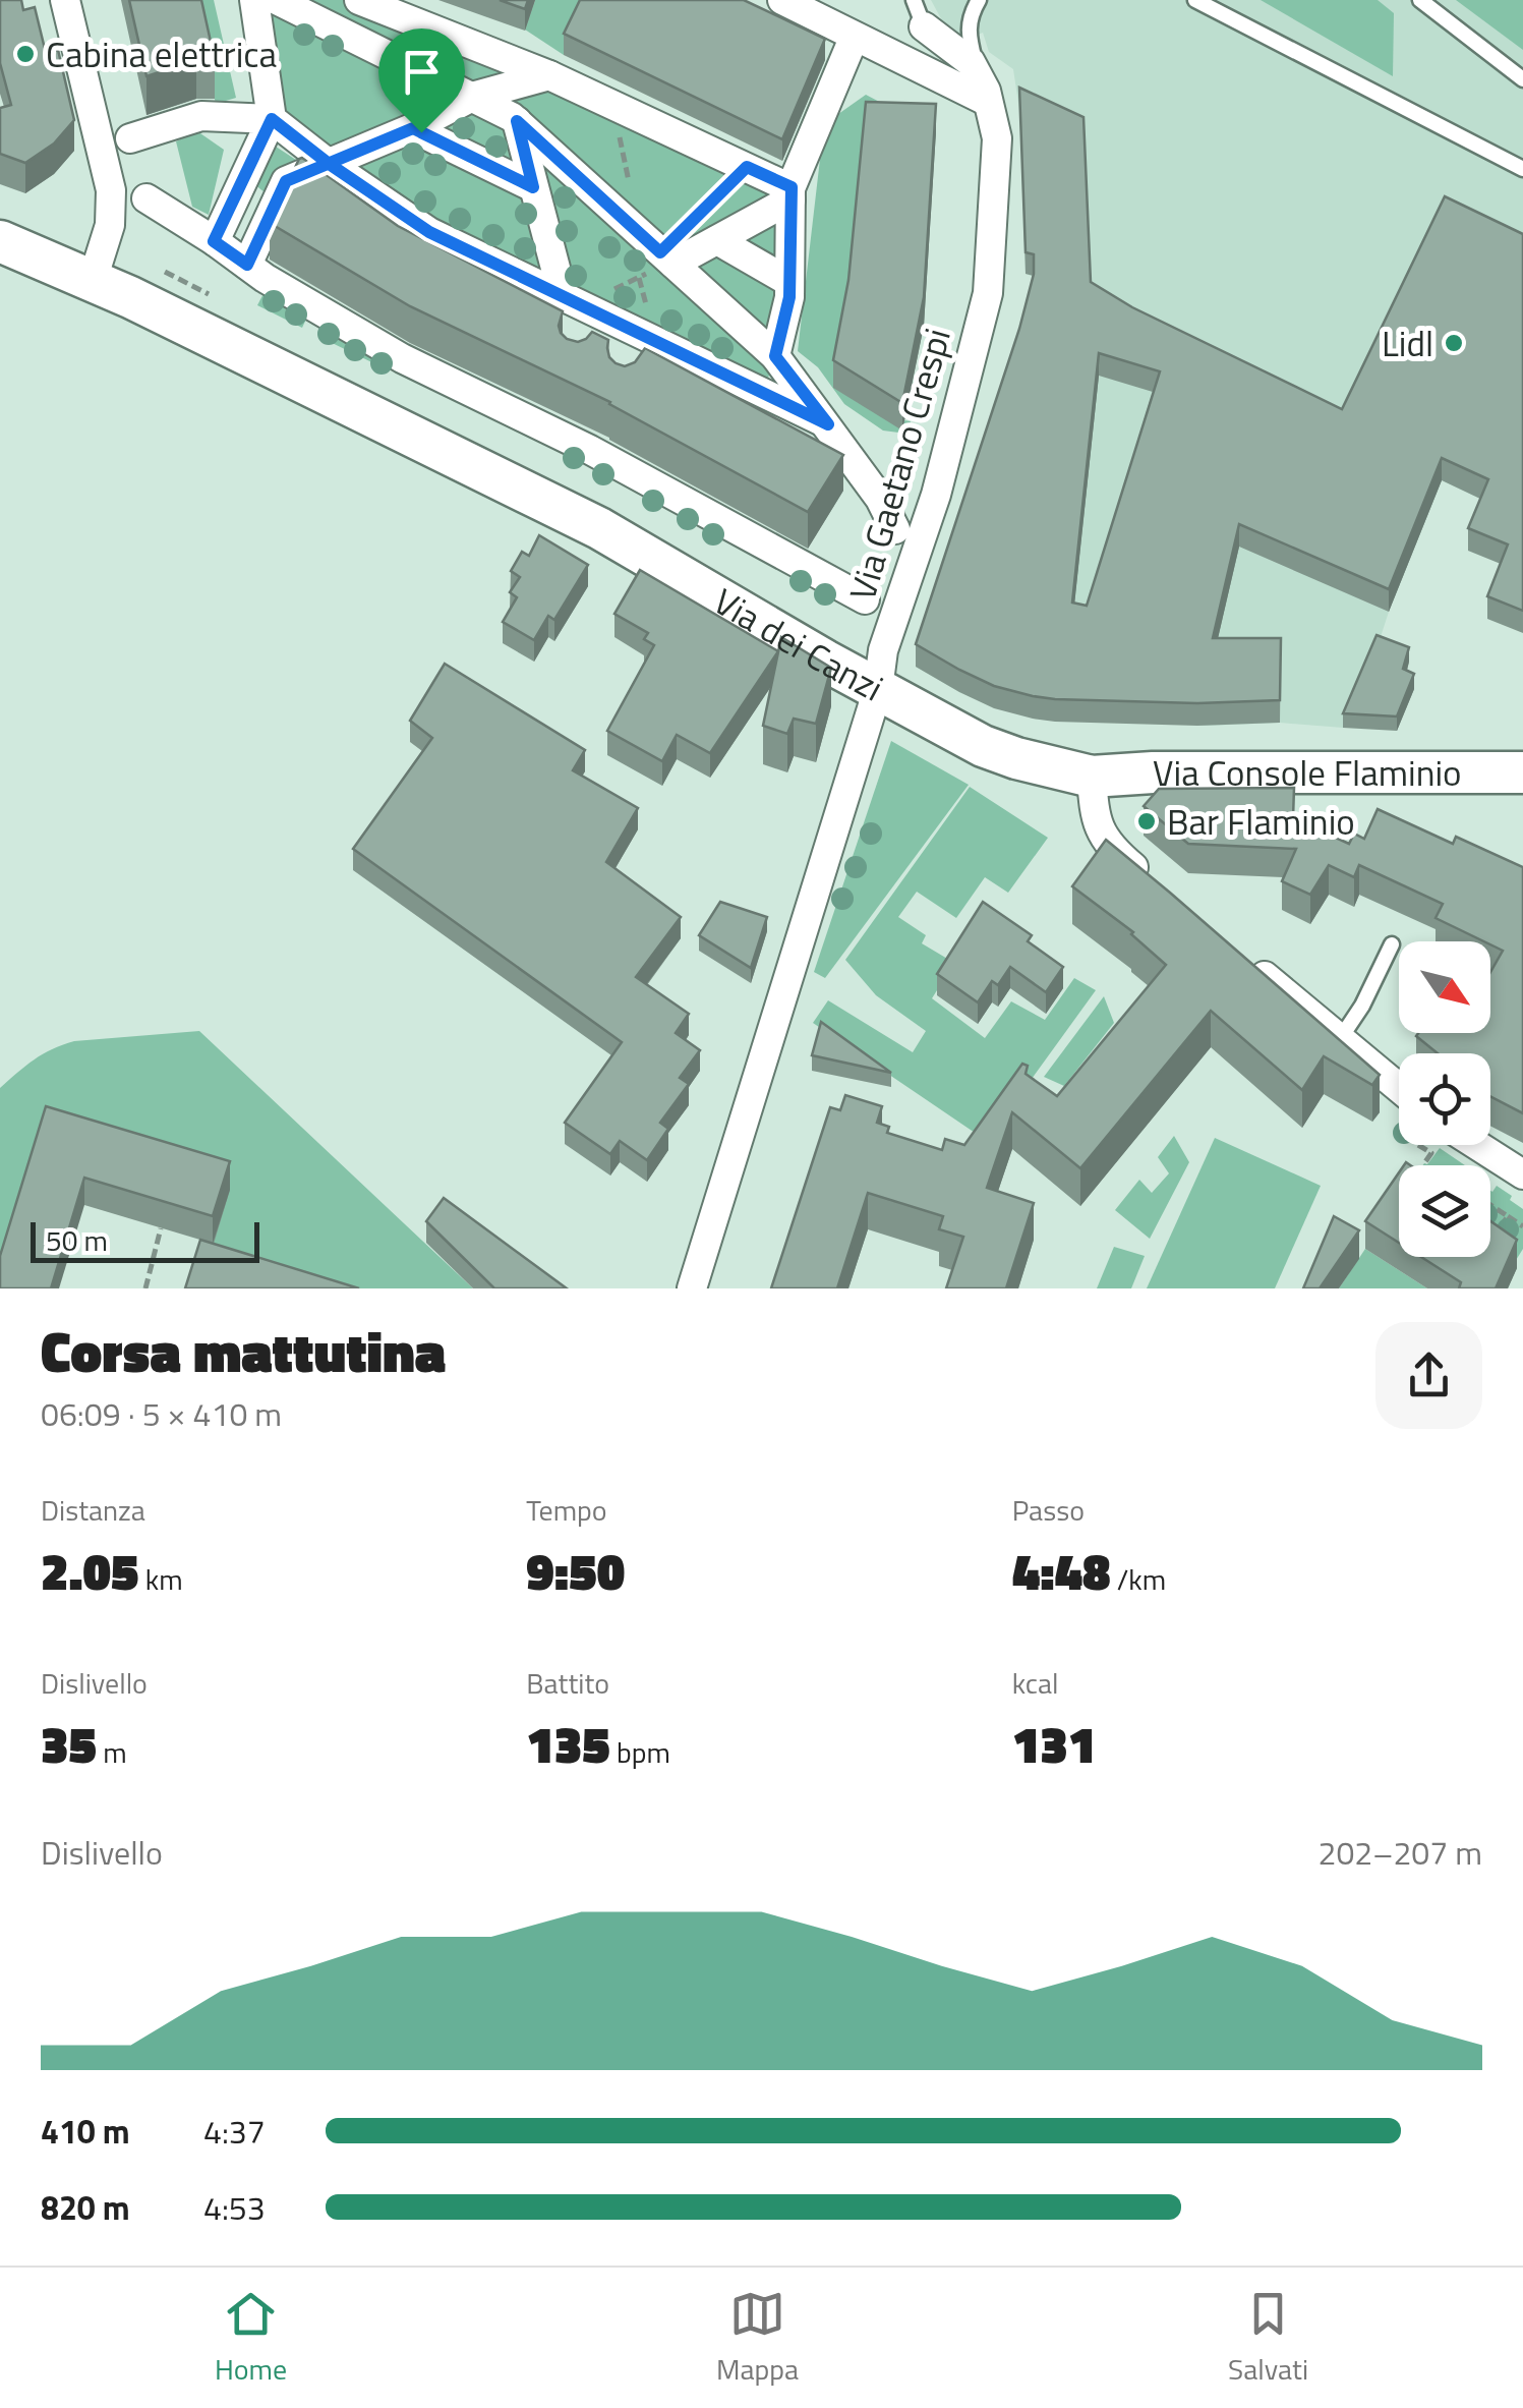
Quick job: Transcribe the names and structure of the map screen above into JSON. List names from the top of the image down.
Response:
{
  "streets": {
    "street": ["Via Gaetano Crespi", "Via dei Canzi", "Via Console Flaminio"]
  },
  "crossings": [
    ["Via Gaetano Crespi", "Via dei Canzi"],
    ["Via dei Canzi", "Via Console Flaminio"]
  ],
  "places": ["Cabina elettrica", "Lidl", "Bar Flaminio"],
  "scale_bar": "50 m",
  "north": "bottom right",
  "page": {
    "scale": "50 m",
    "heading": ["Corsa mattutina", "06:09 · 5 × 410 m"],
    "stats": [
      ["Distanza", "2.05 km"],
      ["Tempo", "9:50"],
      ["Passo", "4:48 /km"],
      ["Dislivello", "35 m"],
      ["Battito", "135 bpm"],
      ["kcal", "131"]
    ],
    "chart": ["Dislivello", "202–207 m"],
    "list": [
      {
        "name": "410 m",
        "note": "4:37"
      },
      {
        "name": "820 m",
        "note": "4:53"
      }
    ],
    "tabs": ["Home", "Mappa", "Salvati"]
  }
}
